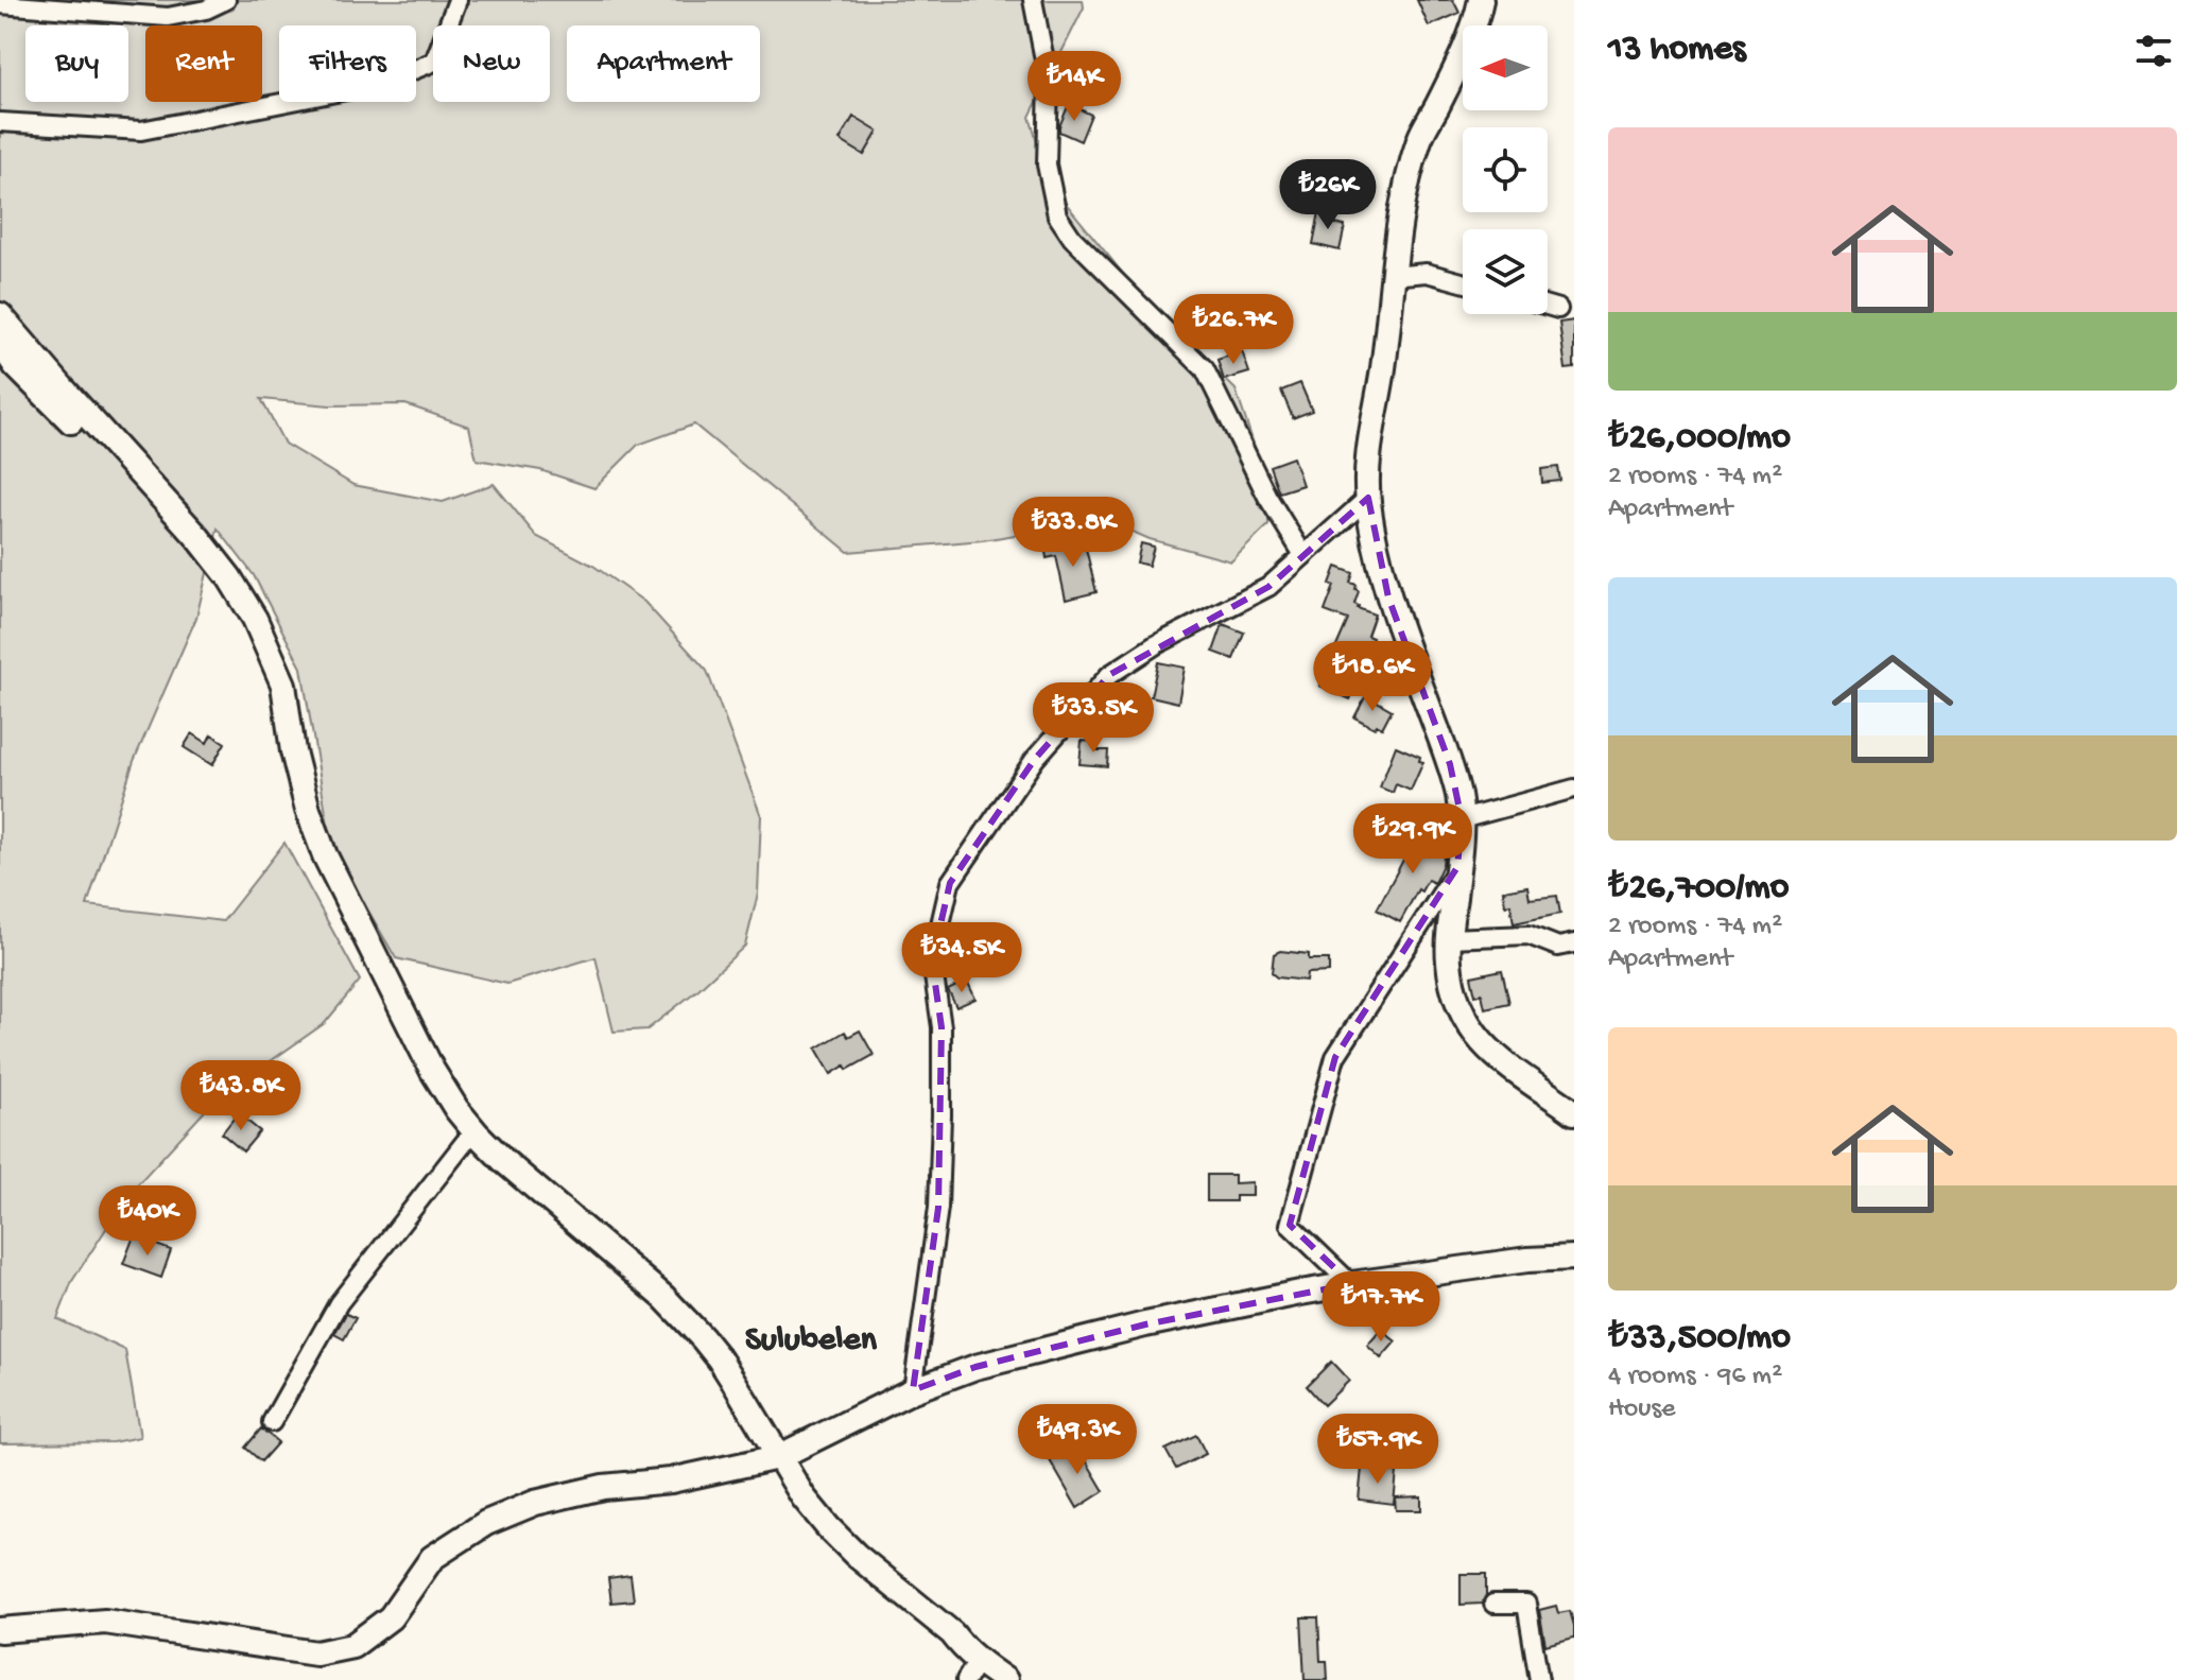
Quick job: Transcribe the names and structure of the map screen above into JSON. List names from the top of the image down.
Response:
{
  "districts": ["Sulubelen"],
  "north": "left",
  "page": {
    "heading": "13 homes",
    "chip": [
      "Buy",
      "Rent",
      "Filters",
      "New",
      "Apartment"
    ],
    "price": [
      "₺14K",
      "₺26K",
      "₺26.7K",
      "₺33.8K",
      "₺18.6K",
      "₺33.5K",
      "₺29.9K",
      "₺34.5K",
      "₺43.8K",
      "₺40K",
      "₺17.7K",
      "₺49.3K",
      "₺57.9K"
    ],
    "list": [
      {
        "name": "₺26,000/mo",
        "note": "2 rooms · 74 m² · Apartment"
      },
      {
        "name": "₺26,700/mo",
        "note": "2 rooms · 74 m² · Apartment"
      },
      {
        "name": "₺33,500/mo",
        "note": "4 rooms · 96 m² · House"
      }
    ]
  }
}
